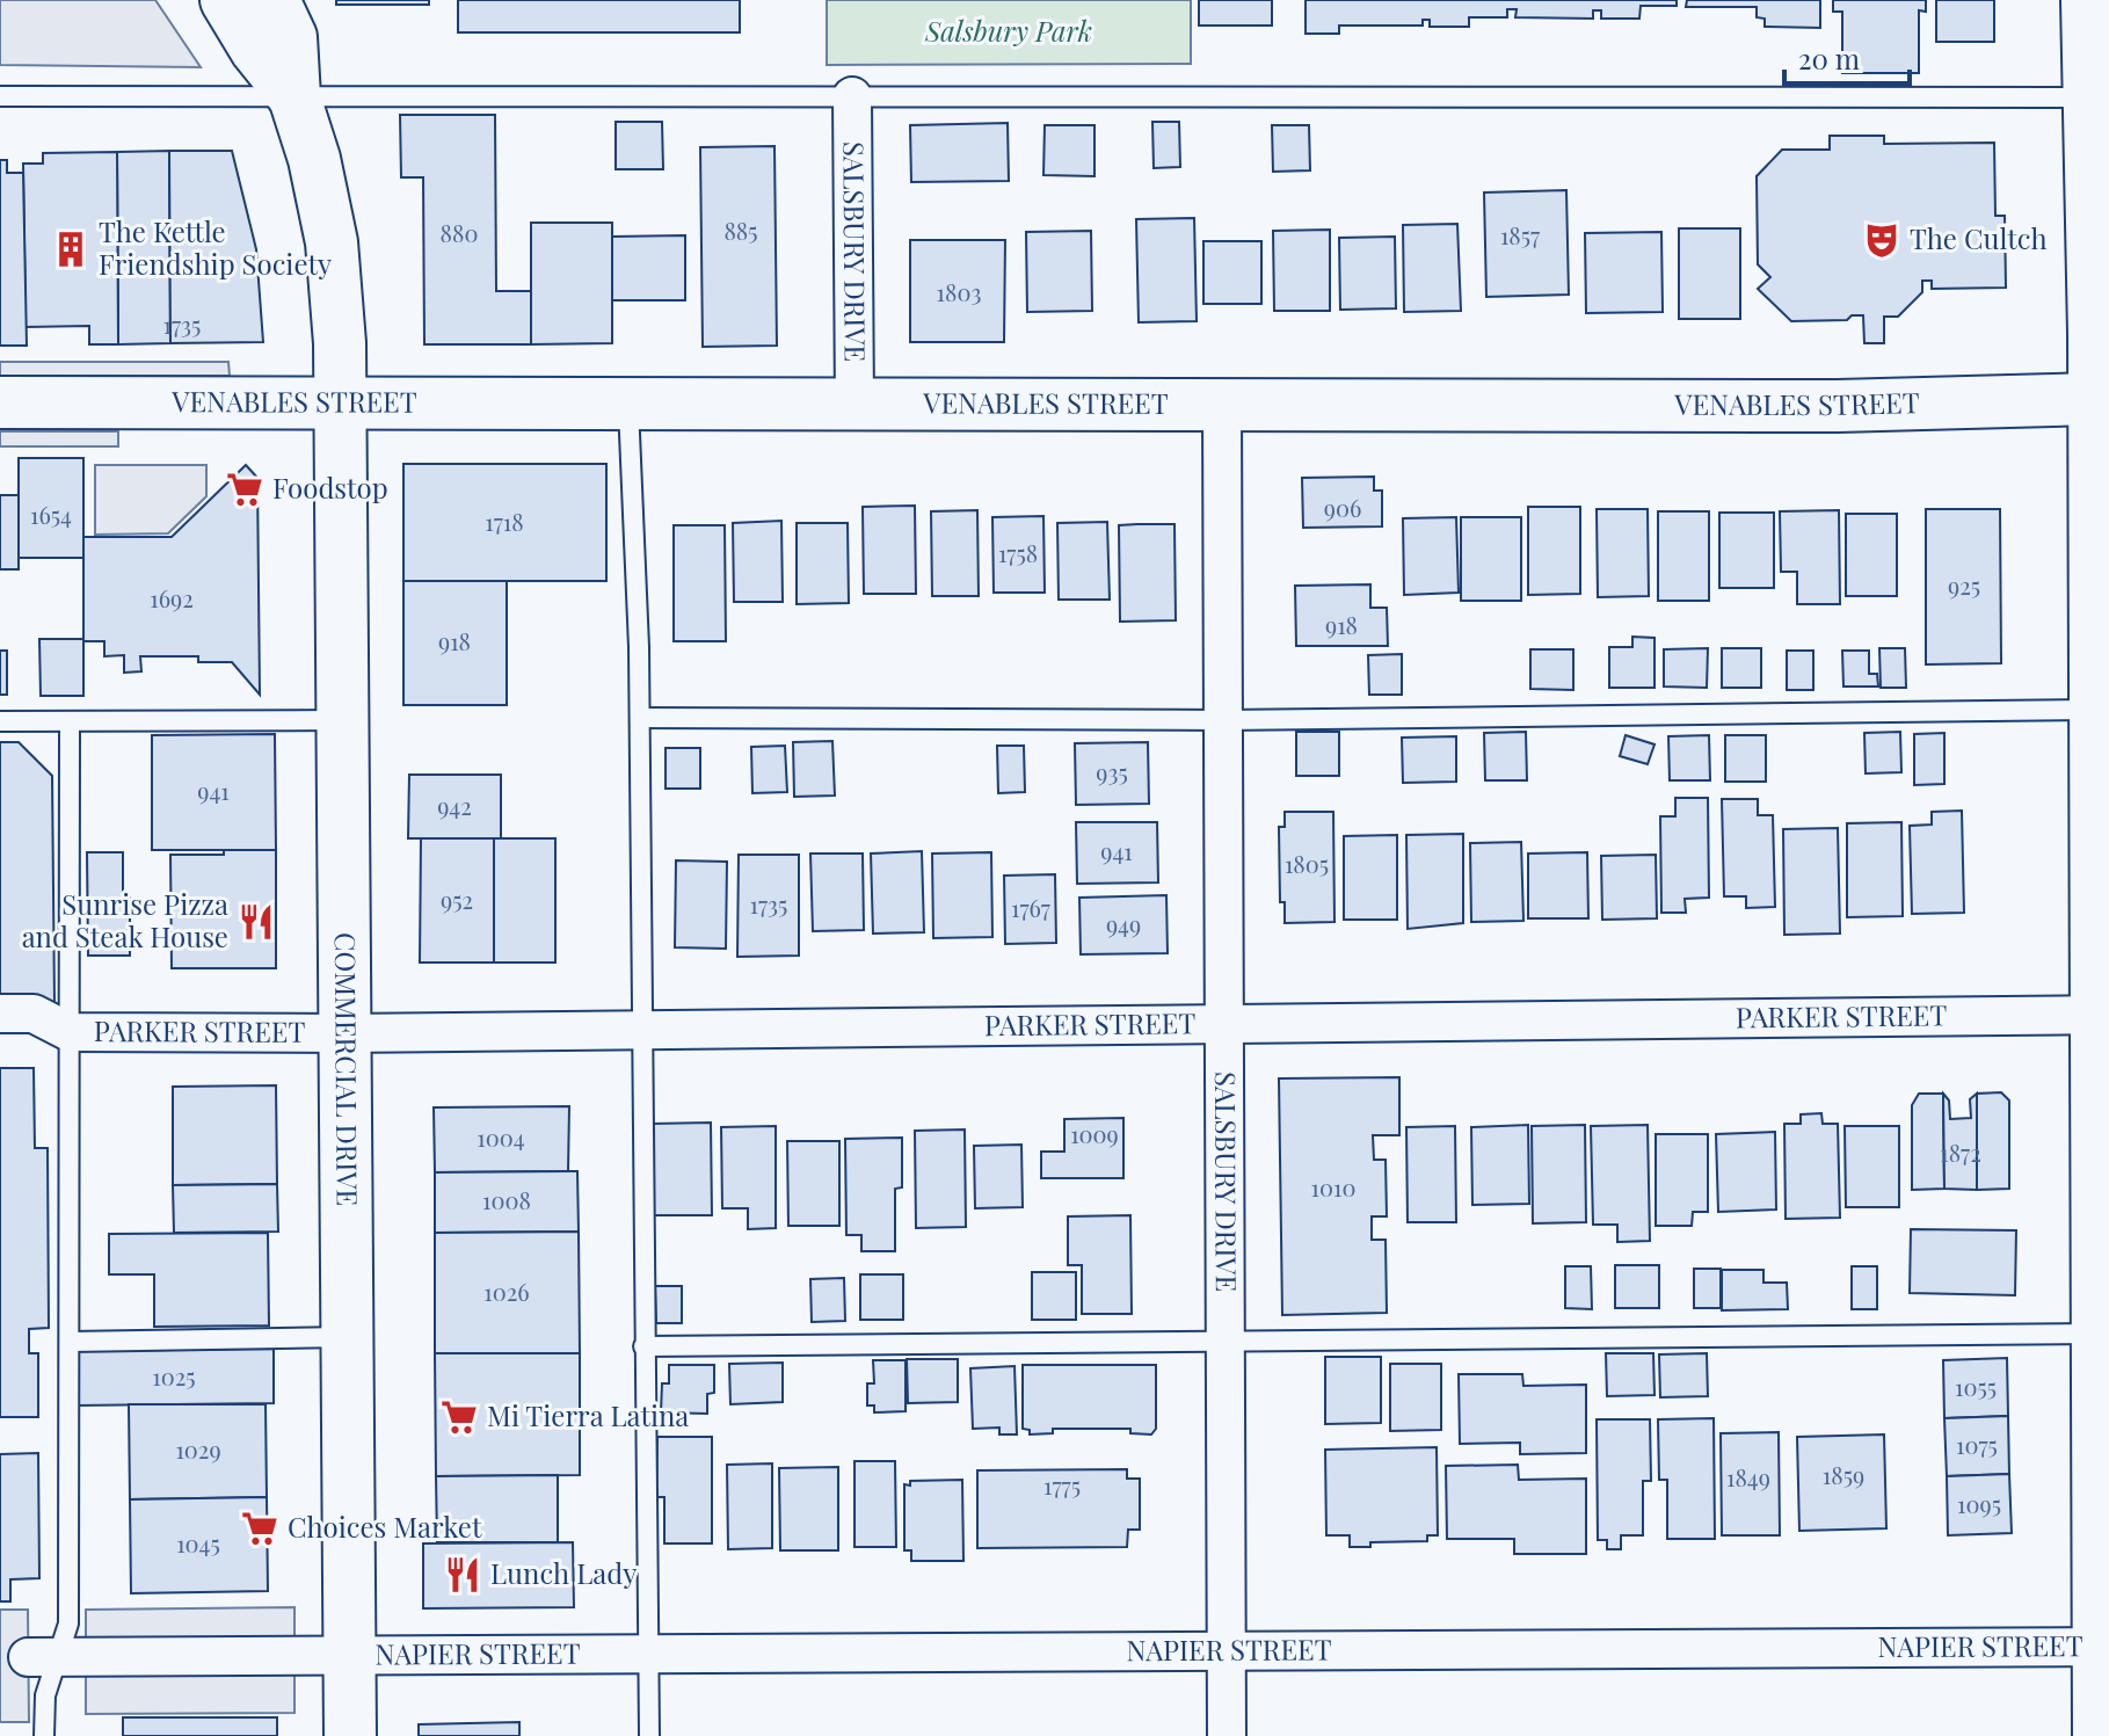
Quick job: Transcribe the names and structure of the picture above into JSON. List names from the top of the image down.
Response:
{
  "streets": {
    "street": [
      "SALSBURY DRIVE",
      "VENABLES STREET",
      "PARKER STREET",
      "COMMERCIAL DRIVE",
      "NAPIER STREET"
    ]
  },
  "crossings": [
    ["SALSBURY DRIVE", "VENABLES STREET"],
    ["SALSBURY DRIVE", "PARKER STREET"],
    ["SALSBURY DRIVE", "NAPIER STREET"],
    ["VENABLES STREET", "COMMERCIAL DRIVE"],
    ["PARKER STREET", "COMMERCIAL DRIVE"],
    ["COMMERCIAL DRIVE", "NAPIER STREET"]
  ],
  "parks": ["Salsbury Park"],
  "places": {
    "theatre": ["The Cultch"],
    "building": ["The Kettle Friendship Society"],
    "supermarket": ["Foodstop", "Mi Tierra Latina", "Choices Market"],
    "restaurant": ["Sunrise Pizza and Steak House", "Lunch Lady"]
  },
  "house_numbers": [
    "885",
    "880",
    "1857",
    "1803",
    "1735",
    "906",
    "1654",
    "1718",
    "1758",
    "925",
    "1692",
    "918",
    "918",
    "935",
    "941",
    "942",
    "941",
    "1805",
    "952",
    "1735",
    "1767",
    "949",
    "1009",
    "1004",
    "1872",
    "1010",
    "1008",
    "1026",
    "1025",
    "1055",
    "1075",
    "1029",
    "1859",
    "1849",
    "1775",
    "1095",
    "1045"
  ],
  "scale_bar": "20 m"
}
